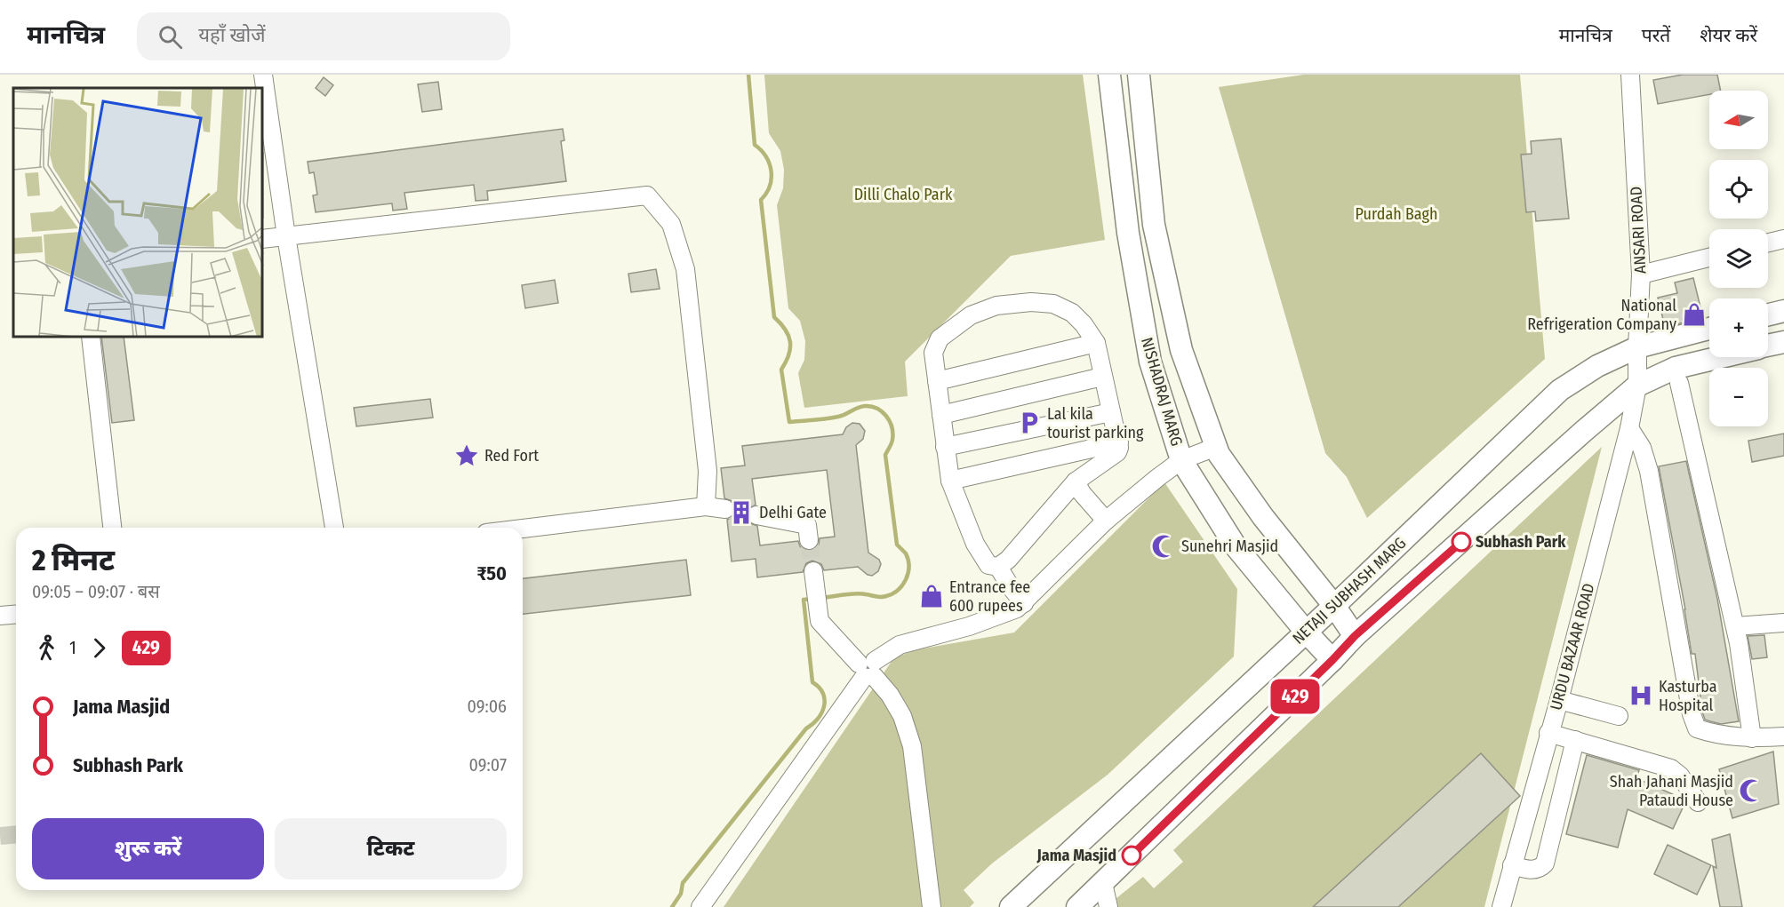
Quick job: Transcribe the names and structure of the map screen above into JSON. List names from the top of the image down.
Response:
{
  "streets": {
    "main road": ["NISHADRAJ MARG", "NETAJI SUBHASH MARG"],
    "street": ["ANSARI ROAD", "URDU BAZAAR ROAD"]
  },
  "crossings": [
    ["ANSARI ROAD", "NETAJI SUBHASH MARG"],
    ["ANSARI ROAD", "URDU BAZAAR ROAD"],
    ["NISHADRAJ MARG", "NETAJI SUBHASH MARG"]
  ],
  "parks": ["Dilli Chalo Park", "Purdah Bagh"],
  "places": {
    "shop": ["National Refrigeration Company", "Entrance fee 600 rupees"],
    "parking": ["Lal kila tourist parking"],
    "place": ["Red Fort"],
    "building": ["Delhi Gate"],
    "other": ["Subhash Park", "Jama Masjid"],
    "mosque": ["Sunehri Masjid", "Shah Jahani Masjid Pataudi House"],
    "hospital": ["Kasturba Hospital"]
  },
  "lines": ["bus line 429"],
  "north": "left",
  "page": {
    "header": "मानचित्र",
    "search": "यहाँ खोजें",
    "nav": ["मानचित्र", "परतें", "शेयर करें"],
    "on_map": "429",
    "map_buttons": ["+", "−"],
    "heading": ["2 मिनट", "09:05 – 09:07 · बस", "₹50"],
    "legs": ["1", "429"],
    "list": [
      {
        "name": "Jama Masjid",
        "value": "09:06"
      },
      {
        "name": "Subhash Park",
        "value": "09:07"
      }
    ],
    "buttons": ["शुरू करें", "टिकट"]
  }
}
